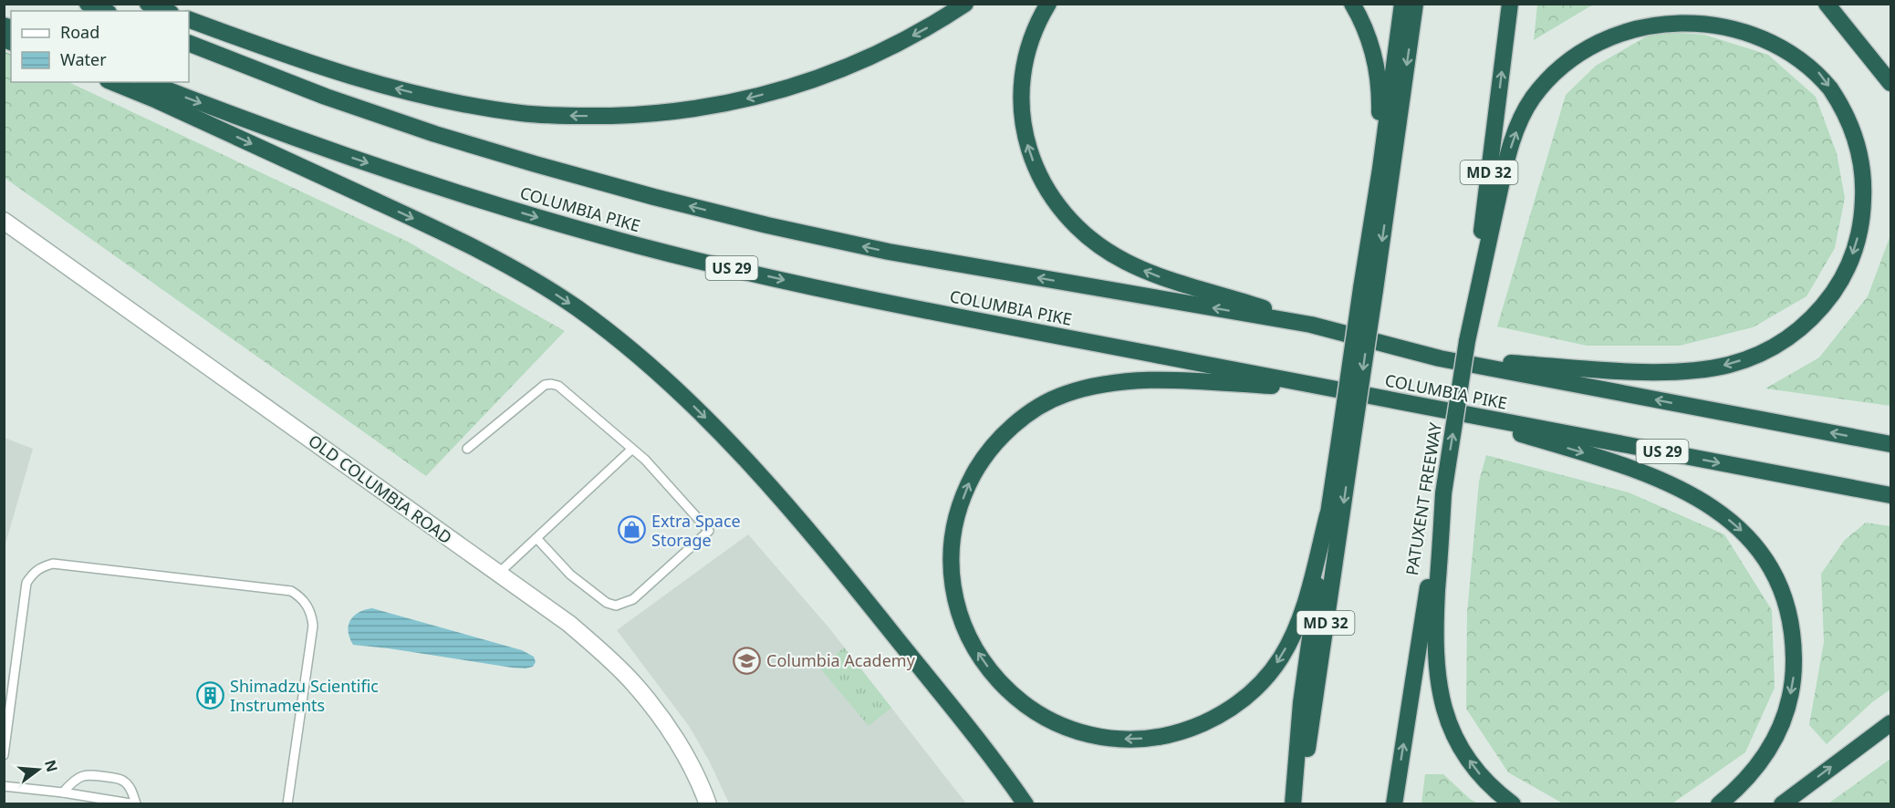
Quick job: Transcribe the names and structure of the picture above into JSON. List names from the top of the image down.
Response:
{
  "streets": {
    "highway": [
      "MD 32",
      "COLUMBIA PIKE",
      "US 29",
      "PATUXENT FREEWAY"
    ],
    "street": ["OLD COLUMBIA ROAD"]
  },
  "places": {
    "shop": ["Extra Space Storage"],
    "school or university": ["Columbia Academy"],
    "building": ["Shimadzu Scientific Instruments"]
  },
  "legend": ["Road", "Water"],
  "north": "right"
}
